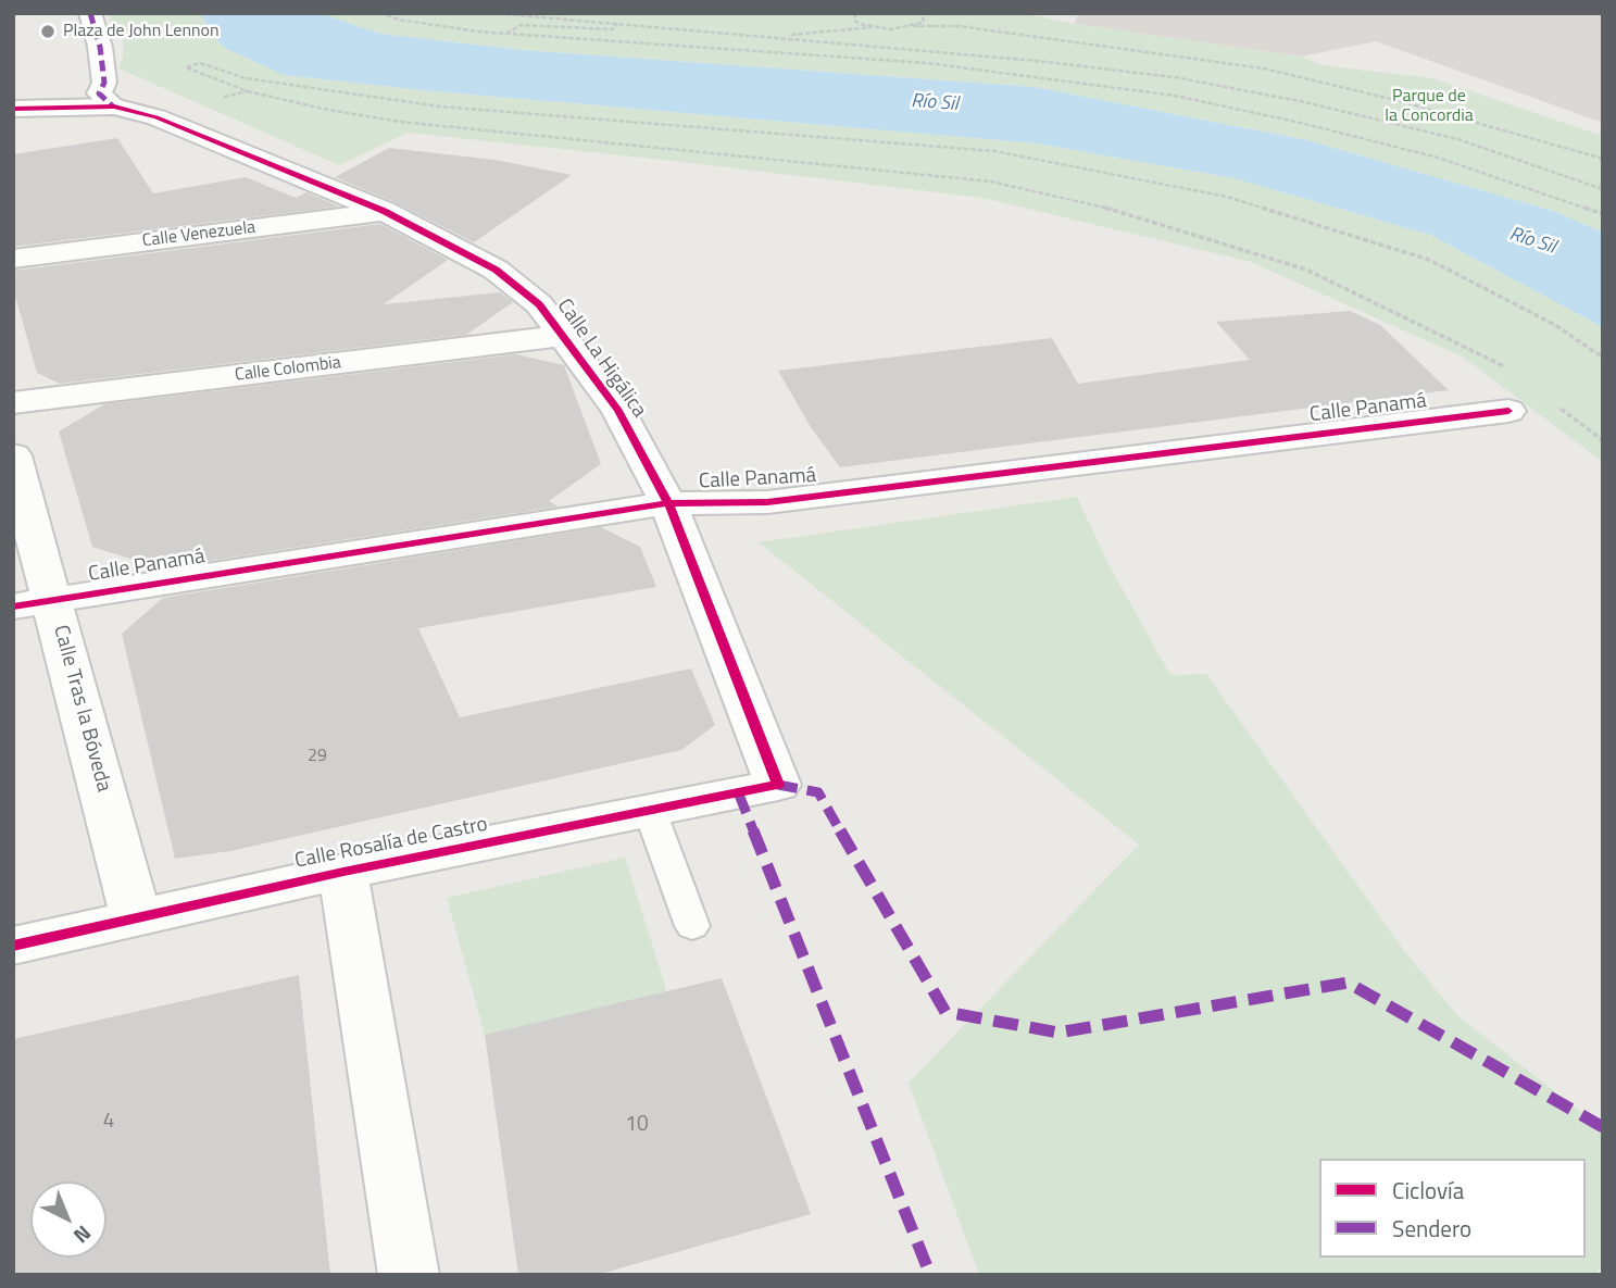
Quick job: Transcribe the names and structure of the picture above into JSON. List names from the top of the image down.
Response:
{
  "streets": {
    "street": [
      "Calle Venezuela",
      "Calle La Higálica",
      "Calle Colombia",
      "Calle Panamá",
      "Calle Tras la Bóveda",
      "Calle Rosalía de Castro"
    ]
  },
  "crossings": [
    ["Calle Venezuela", "Calle La Higálica"],
    ["Calle La Higálica", "Calle Colombia"],
    ["Calle La Higálica", "Calle Panamá"],
    ["Calle La Higálica", "Calle Rosalía de Castro"],
    ["Calle Panamá", "Calle Tras la Bóveda"],
    ["Calle Tras la Bóveda", "Calle Rosalía de Castro"]
  ],
  "water": ["Río Sil"],
  "parks": ["Parque de la Concordia"],
  "places": ["Plaza de John Lennon"],
  "house_numbers": ["29", "4", "10"],
  "legend": ["Ciclovía", "Sendero"],
  "north": "bottom right"
}
